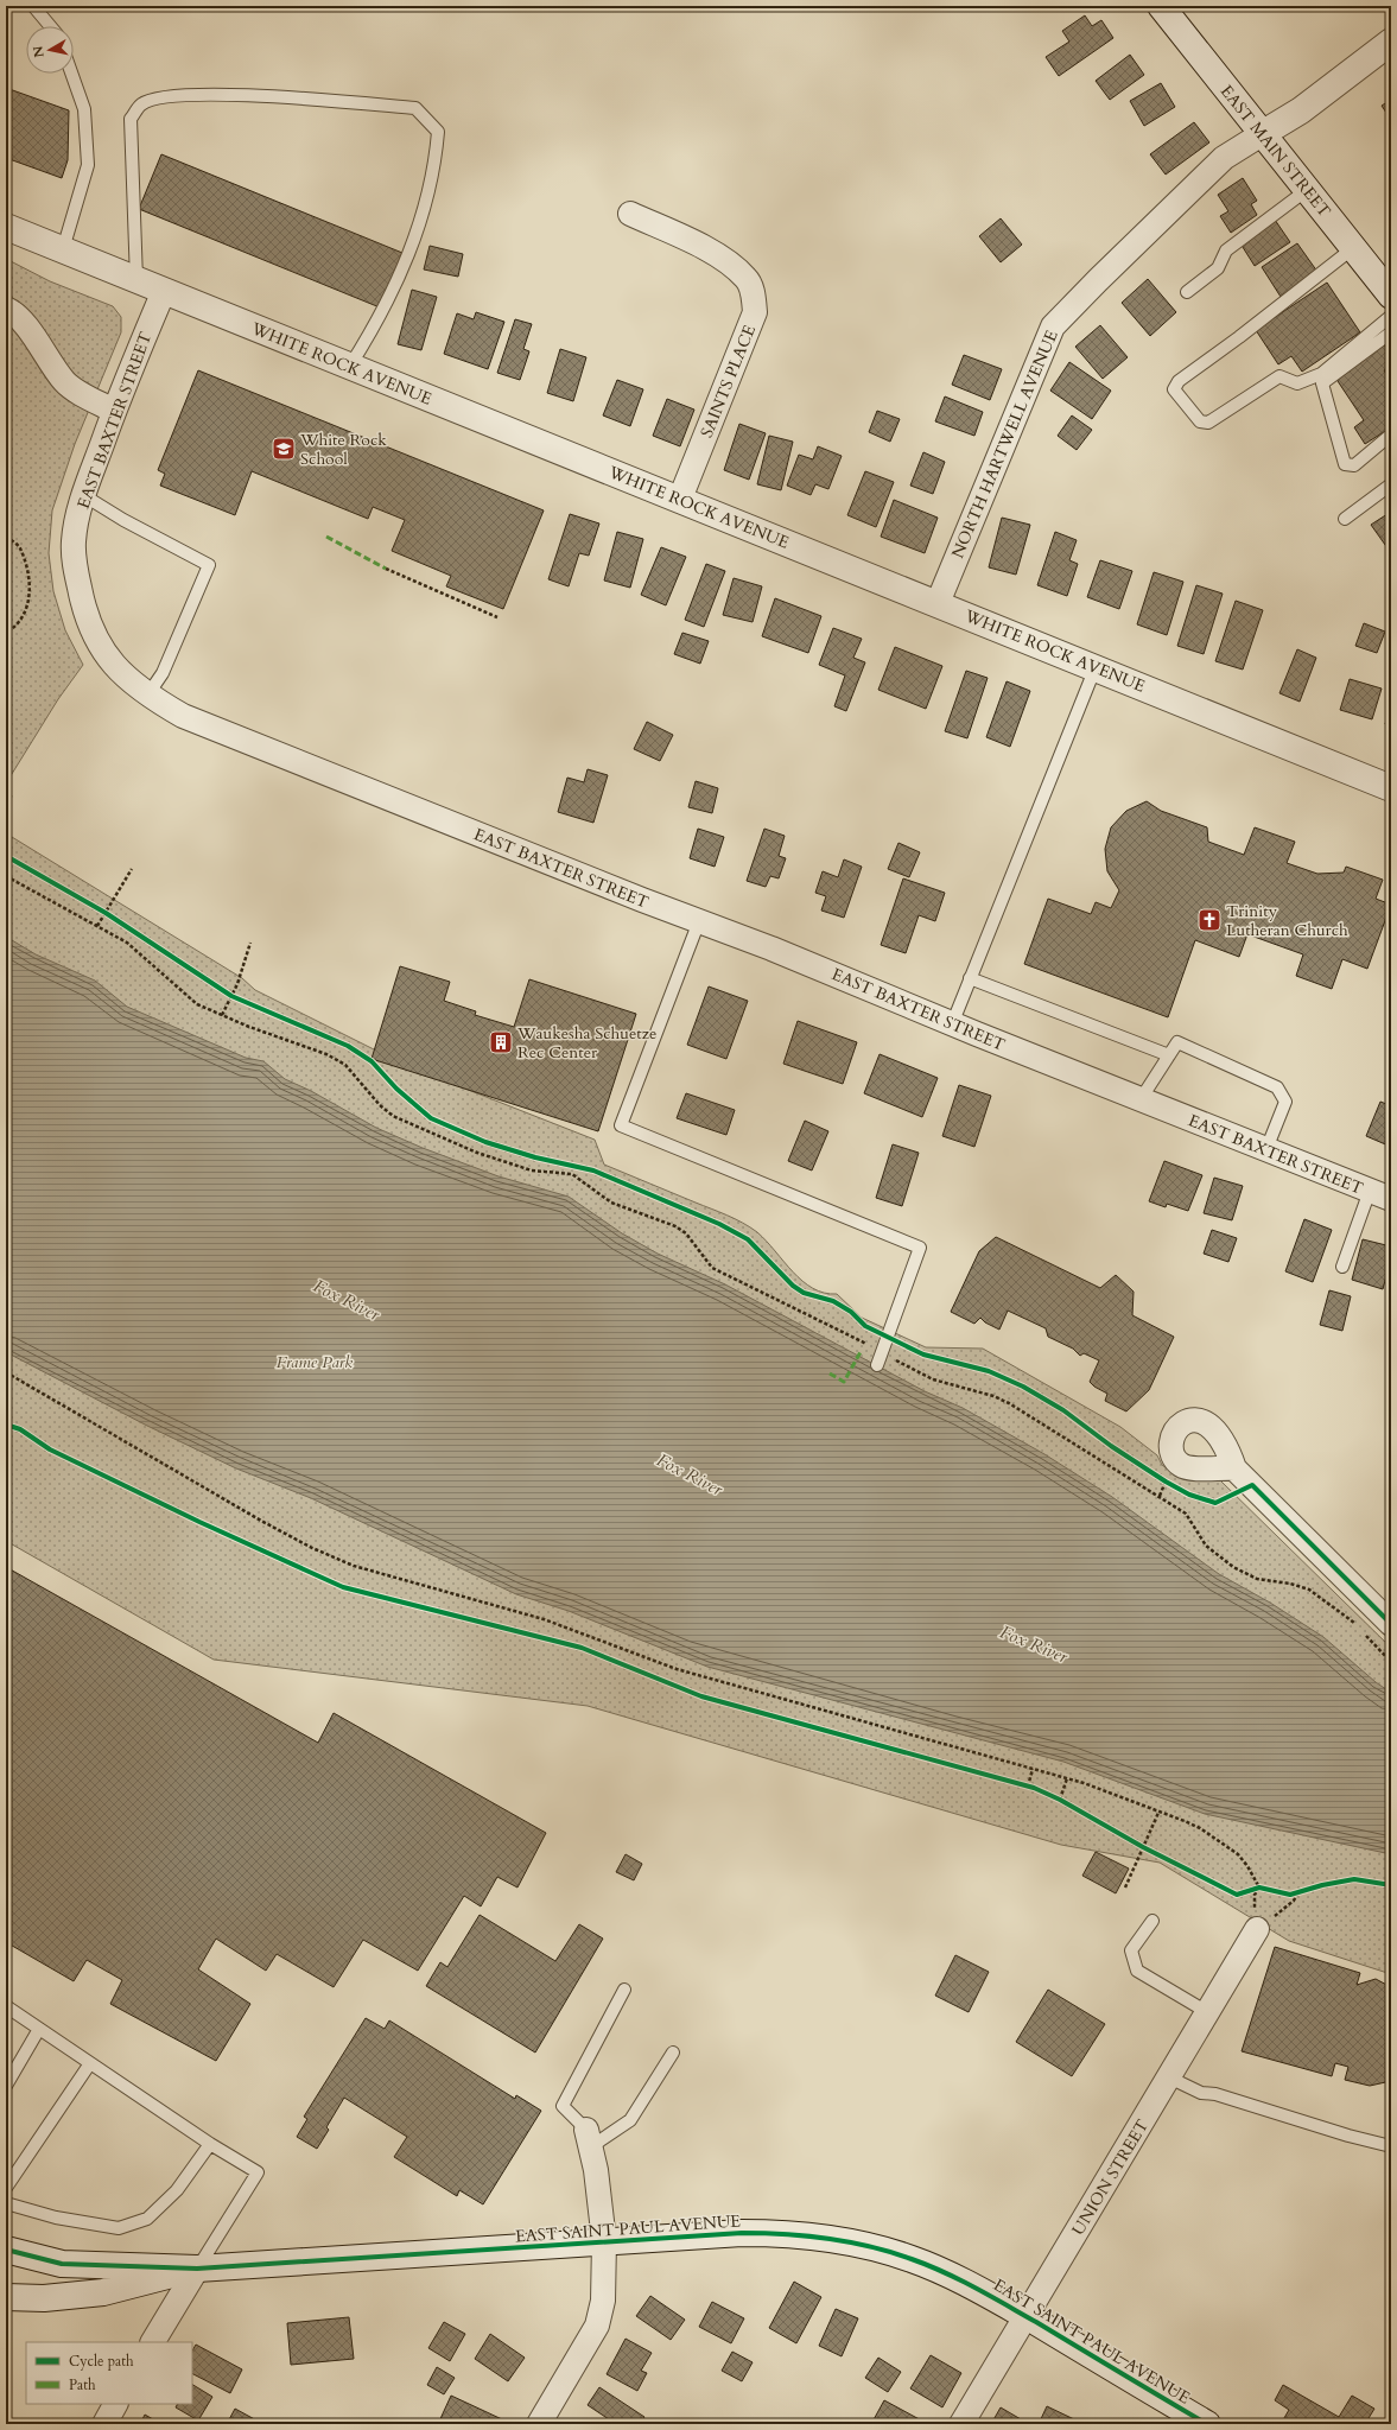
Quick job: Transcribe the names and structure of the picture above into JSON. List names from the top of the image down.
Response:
{
  "streets": {
    "main road": [
      "EAST MAIN STREET",
      "WHITE ROCK AVENUE",
      "NORTH HARTWELL AVENUE",
      "EAST SAINT PAUL AVENUE"
    ],
    "street": ["SAINTS PLACE", "EAST BAXTER STREET", "UNION STREET"]
  },
  "crossings": [
    ["EAST MAIN STREET", "NORTH HARTWELL AVENUE"],
    ["WHITE ROCK AVENUE", "SAINTS PLACE"],
    ["WHITE ROCK AVENUE", "EAST BAXTER STREET"],
    ["WHITE ROCK AVENUE", "NORTH HARTWELL AVENUE"],
    ["UNION STREET", "EAST SAINT PAUL AVENUE"]
  ],
  "water": ["Fox River"],
  "parks": ["Frame Park"],
  "places": {
    "school or university": ["White Rock School"],
    "church": ["Trinity Lutheran Church"],
    "building": ["Waukesha Schuetze Rec Center"]
  },
  "legend": ["Cycle path", "Path"],
  "north": "left"
}
